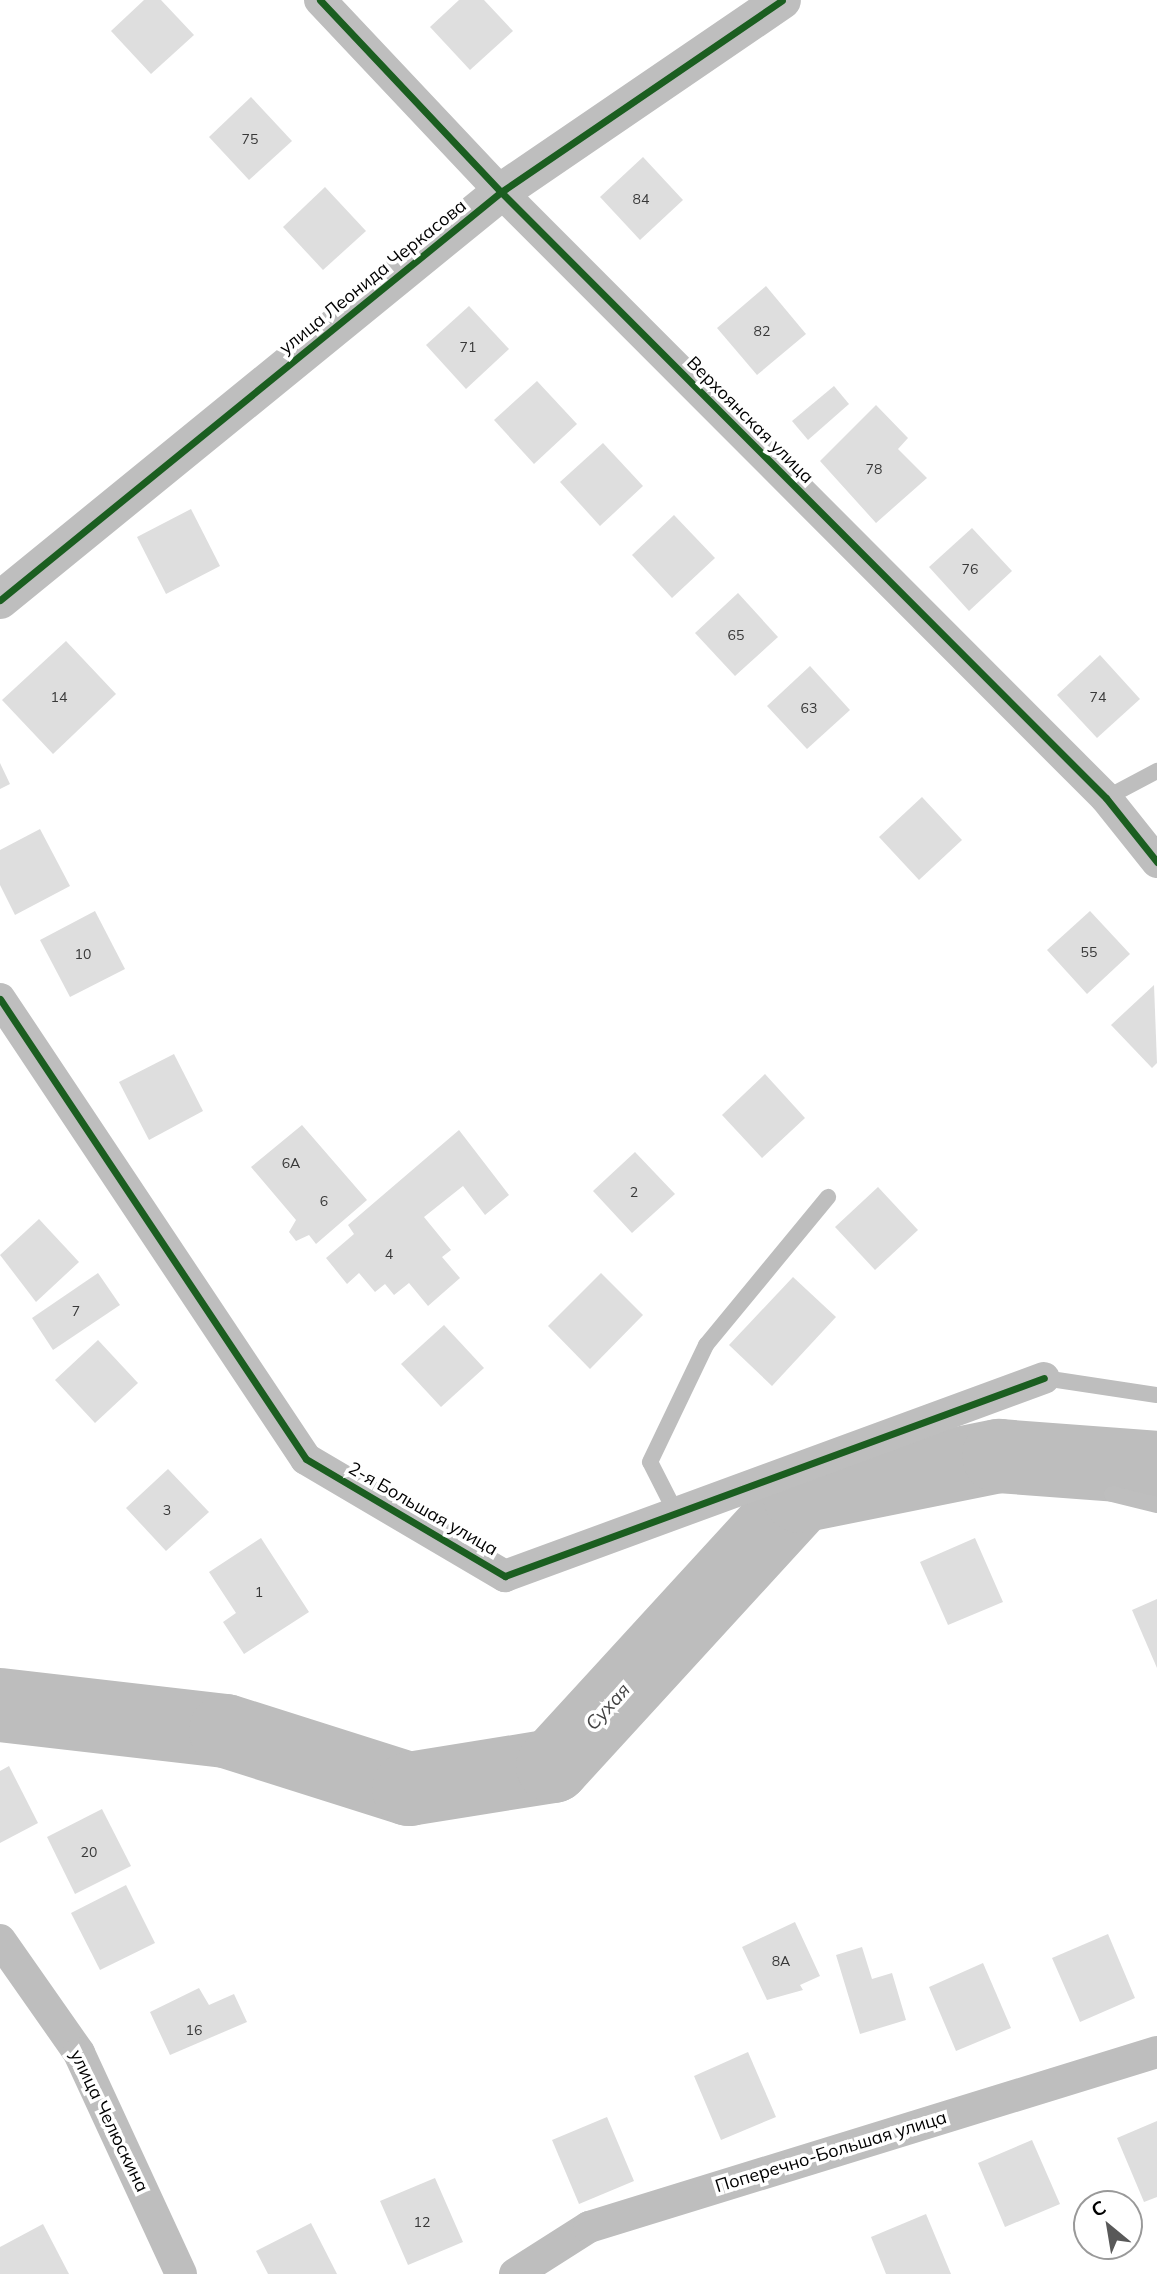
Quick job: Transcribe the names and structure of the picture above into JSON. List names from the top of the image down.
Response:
{
  "streets": {
    "street": [
      "улица Леонида Черкасова",
      "Верхоянская улица",
      "2-я Большая улица",
      "улица Челюскина",
      "Поперечно-Большая улица"
    ]
  },
  "crossings": [
    ["улица Леонида Черкасова", "Верхоянская улица"]
  ],
  "water": ["Сухая"],
  "house_numbers": [
    "75",
    "84",
    "82",
    "71",
    "78",
    "76",
    "65",
    "14",
    "74",
    "63",
    "55",
    "10",
    "6А",
    "2",
    "6",
    "4",
    "7",
    "3",
    "1",
    "20",
    "8А",
    "16",
    "12"
  ],
  "north": "top left"
}
